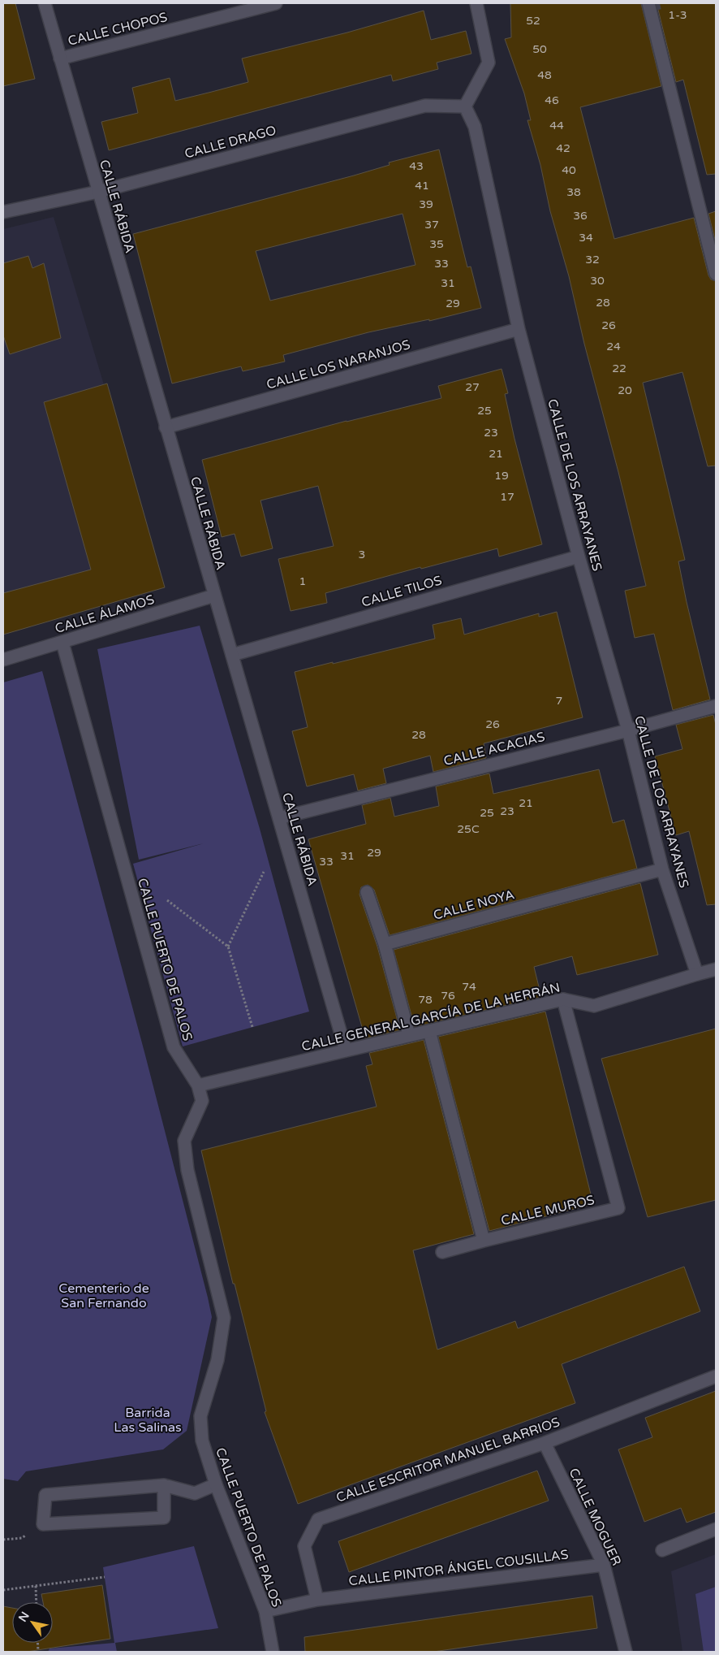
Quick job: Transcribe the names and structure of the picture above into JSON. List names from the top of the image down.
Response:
{
  "streets": {
    "street": [
      "CALLE CHOPOS",
      "CALLE DRAGO",
      "CALLE RÁBIDA",
      "CALLE LOS NARANJOS",
      "CALLE DE LOS ARRAYANES",
      "CALLE TILOS",
      "CALLE ÁLAMOS",
      "CALLE ACACIAS",
      "CALLE NOYA",
      "CALLE PUERTO DE PALOS",
      "CALLE GENERAL GARCÍA DE LA HERRÁN",
      "CALLE MUROS",
      "CALLE ESCRITOR MANUEL BARRIOS",
      "CALLE MOGUER",
      "CALLE PINTOR ÁNGEL COUSILLAS"
    ]
  },
  "crossings": [
    ["CALLE CHOPOS", "CALLE RÁBIDA"],
    ["CALLE DRAGO", "CALLE RÁBIDA"],
    ["CALLE DRAGO", "CALLE DE LOS ARRAYANES"],
    ["CALLE RÁBIDA", "CALLE LOS NARANJOS"],
    ["CALLE RÁBIDA", "CALLE TILOS"],
    ["CALLE RÁBIDA", "CALLE ÁLAMOS"],
    ["CALLE RÁBIDA", "CALLE ACACIAS"],
    ["CALLE RÁBIDA", "CALLE GENERAL GARCÍA DE LA HERRÁN"],
    ["CALLE LOS NARANJOS", "CALLE DE LOS ARRAYANES"],
    ["CALLE DE LOS ARRAYANES", "CALLE TILOS"],
    ["CALLE DE LOS ARRAYANES", "CALLE ACACIAS"],
    ["CALLE DE LOS ARRAYANES", "CALLE NOYA"],
    ["CALLE DE LOS ARRAYANES", "CALLE GENERAL GARCÍA DE LA HERRÁN"],
    ["CALLE ÁLAMOS", "CALLE PUERTO DE PALOS"],
    ["CALLE PUERTO DE PALOS", "CALLE GENERAL GARCÍA DE LA HERRÁN"],
    ["CALLE GENERAL GARCÍA DE LA HERRÁN", "CALLE MUROS"],
    ["CALLE ESCRITOR MANUEL BARRIOS", "CALLE MOGUER"],
    ["CALLE ESCRITOR MANUEL BARRIOS", "CALLE PINTOR ÁNGEL COUSILLAS"],
    ["CALLE MOGUER", "CALLE PINTOR ÁNGEL COUSILLAS"]
  ],
  "parks": ["Cementerio de San Fernando", "Barrida Las Salinas"],
  "house_numbers": [
    "1-3",
    "52",
    "50",
    "48",
    "46",
    "44",
    "42",
    "43",
    "40",
    "41",
    "38",
    "39",
    "36",
    "37",
    "34",
    "35",
    "32",
    "33",
    "30",
    "31",
    "28",
    "29",
    "26",
    "24",
    "22",
    "27",
    "20",
    "25",
    "23",
    "21",
    "19",
    "17",
    "3",
    "1",
    "7",
    "26",
    "28",
    "21",
    "23",
    "25",
    "25C",
    "29",
    "31",
    "33",
    "74",
    "76",
    "78"
  ],
  "north": "top left"
}
